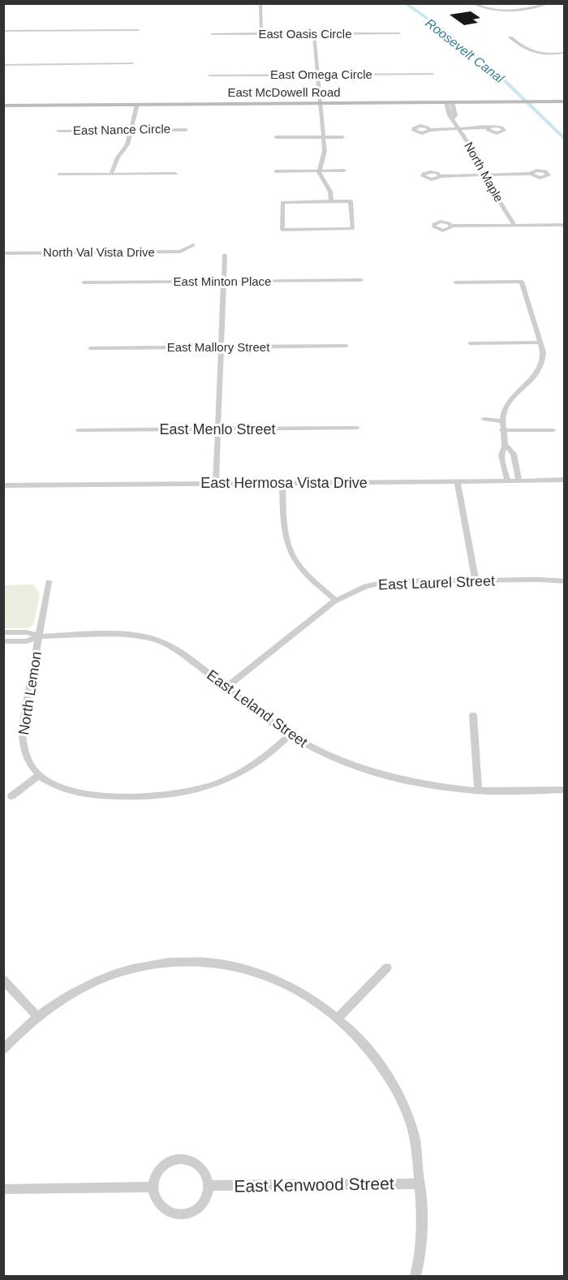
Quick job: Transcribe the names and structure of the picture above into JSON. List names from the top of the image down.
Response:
{
  "streets": {
    "main road": ["East McDowell Road"],
    "street": [
      "East Oasis Circle",
      "East Omega Circle",
      "East Nance Circle",
      "North Maple",
      "North Val Vista Drive",
      "East Minton Place",
      "East Mallory Street",
      "East Menlo Street",
      "East Hermosa Vista Drive",
      "East Laurel Street",
      "North Lemon",
      "East Leland Street",
      "East Kenwood Street"
    ]
  },
  "crossings": [
    ["East McDowell Road", "North Maple"],
    ["East Laurel Street", "East Leland Street"],
    ["North Lemon", "East Leland Street"]
  ],
  "water": ["Roosevelt Canal"]
}
